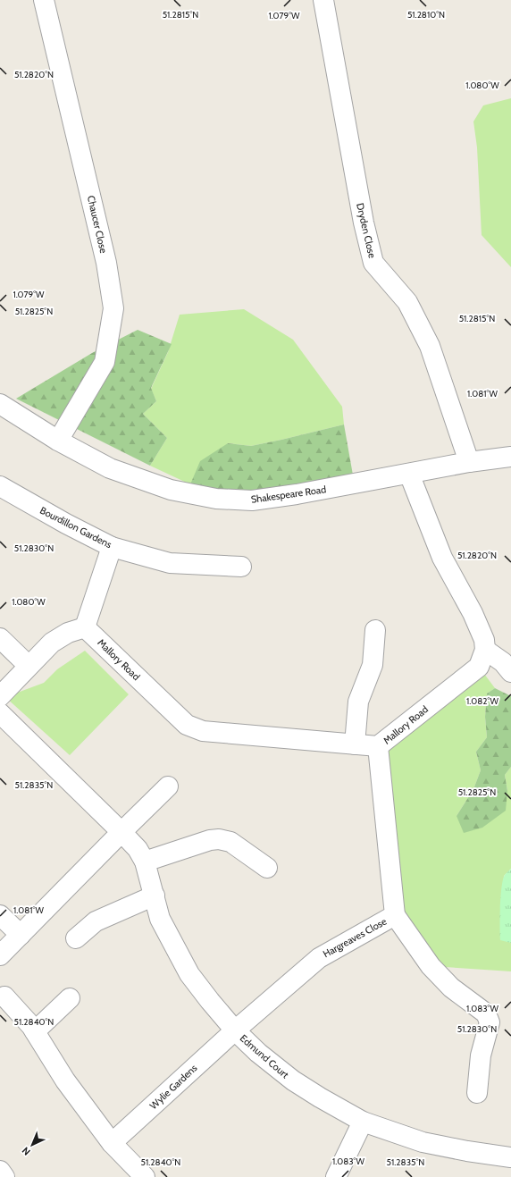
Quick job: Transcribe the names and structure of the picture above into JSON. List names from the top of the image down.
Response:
{
  "streets": {
    "street": [
      "Chaucer Close",
      "Dryden Close",
      "Shakespeare Road",
      "Bourdillon Gardens",
      "Mallory Road",
      "Hargreaves Close",
      "Edmund Court",
      "Wylie Gardens"
    ]
  },
  "crossings": [
    ["Chaucer Close", "Shakespeare Road"],
    ["Dryden Close", "Shakespeare Road"],
    ["Mallory Road", "Hargreaves Close"],
    ["Hargreaves Close", "Edmund Court"],
    ["Hargreaves Close", "Wylie Gardens"],
    ["Edmund Court", "Wylie Gardens"]
  ],
  "north": "bottom left",
  "coordinates": [
    "51.2815°N",
    "51.2810°N",
    "1.079°W",
    "51.2820°N",
    "1.080°W",
    "51.2825°N",
    "1.081°W",
    "51.2830°N",
    "1.082°W",
    "51.2835°N",
    "1.083°W",
    "51.2840°N"
  ]
}
